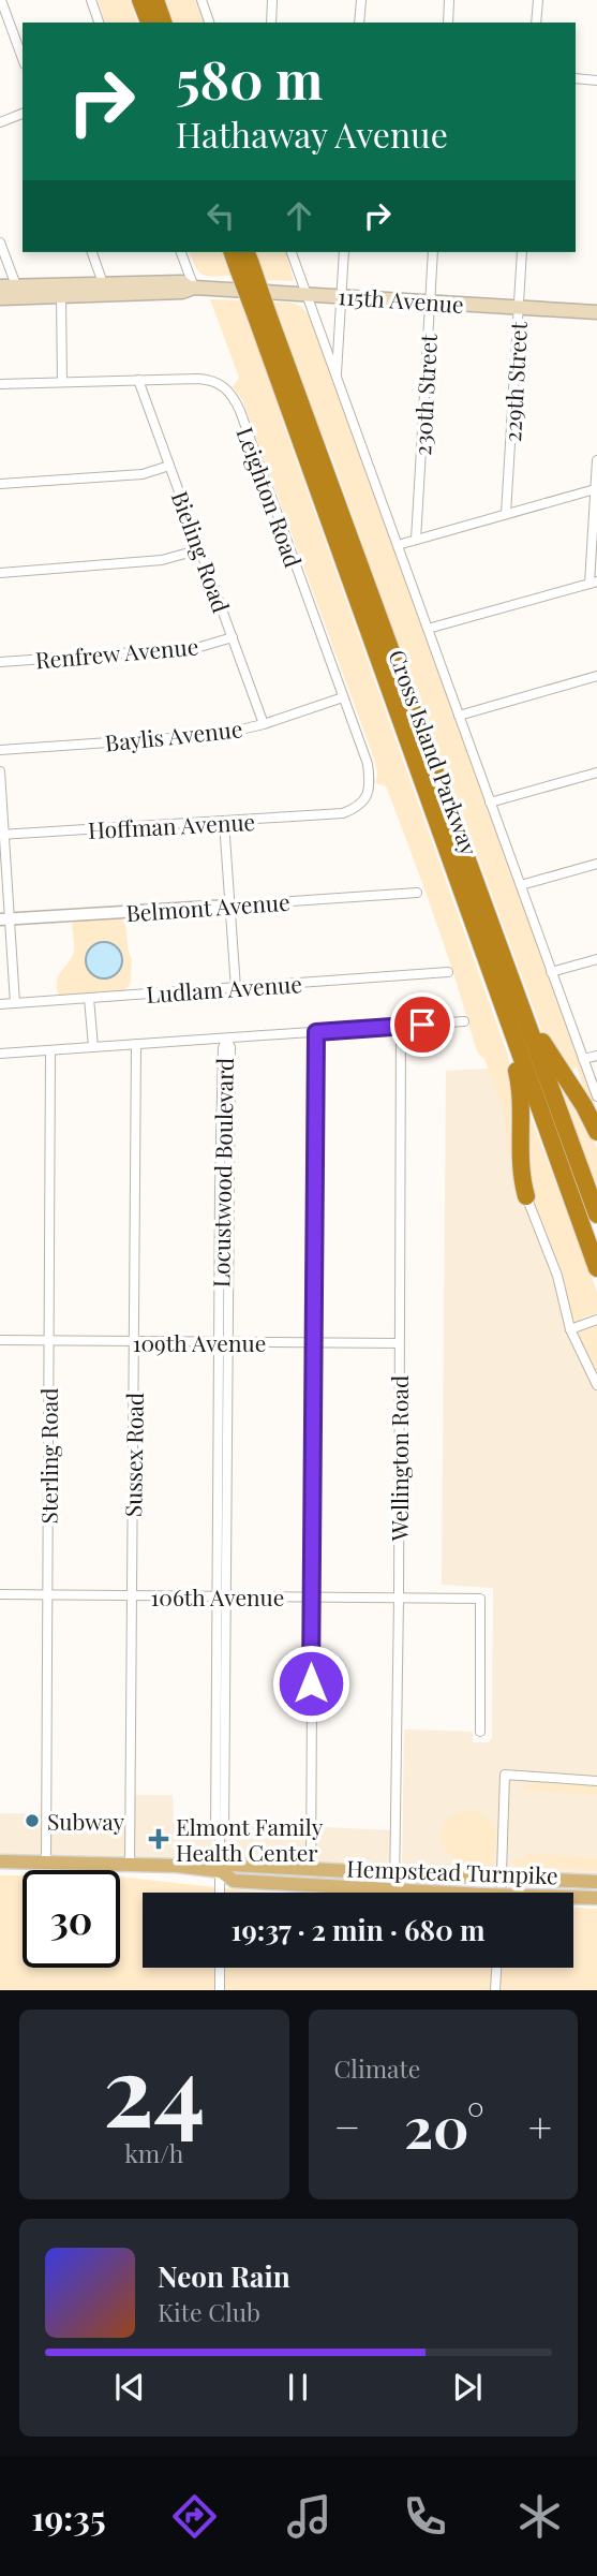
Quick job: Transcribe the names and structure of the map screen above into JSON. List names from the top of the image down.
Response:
{
  "streets": {
    "highway": ["Cross Island Parkway"],
    "main road": ["115th Avenue", "Hempstead Turnpike"],
    "street": [
      "229th Street",
      "230th Street",
      "Leighton Road",
      "Bieling Road",
      "Renfrew Avenue",
      "Baylis Avenue",
      "Hoffman Avenue",
      "Belmont Avenue",
      "Ludlam Avenue",
      "Locustwood Boulevard",
      "109th Avenue",
      "Sussex Road",
      "Sterling Road",
      "Wellington Road",
      "106th Avenue"
    ]
  },
  "crossings": [
    ["115th Avenue", "229th Street"],
    ["115th Avenue", "230th Street"],
    ["115th Avenue", "Cross Island Parkway"],
    ["Leighton Road", "Bieling Road"],
    ["Leighton Road", "Baylis Avenue"],
    ["Leighton Road", "Hoffman Avenue"],
    ["Bieling Road", "Renfrew Avenue"],
    ["Bieling Road", "Baylis Avenue"],
    ["Locustwood Boulevard", "109th Avenue"],
    ["Locustwood Boulevard", "106th Avenue"],
    ["Locustwood Boulevard", "Hempstead Turnpike"],
    ["109th Avenue", "Sussex Road"],
    ["109th Avenue", "Sterling Road"],
    ["109th Avenue", "Wellington Road"],
    ["Sussex Road", "106th Avenue"],
    ["Sussex Road", "Hempstead Turnpike"],
    ["Sterling Road", "106th Avenue"],
    ["Sterling Road", "Hempstead Turnpike"],
    ["Wellington Road", "106th Avenue"],
    ["Wellington Road", "Hempstead Turnpike"]
  ],
  "places": {
    "other": ["Subway"],
    "health": ["Elmont Family Health Center"]
  },
  "page": {
    "turn": ["580 m", "Hathaway Avenue"],
    "limit": "30",
    "trip": "19:37 · 2 min · 680 m",
    "tile": [
      ["24", "km/h"],
      "Climate"
    ],
    "heat": ["−", "20°", "+"],
    "song": ["Neon Rain", "Kite Club"],
    "tabs": "19:35"
  }
}
